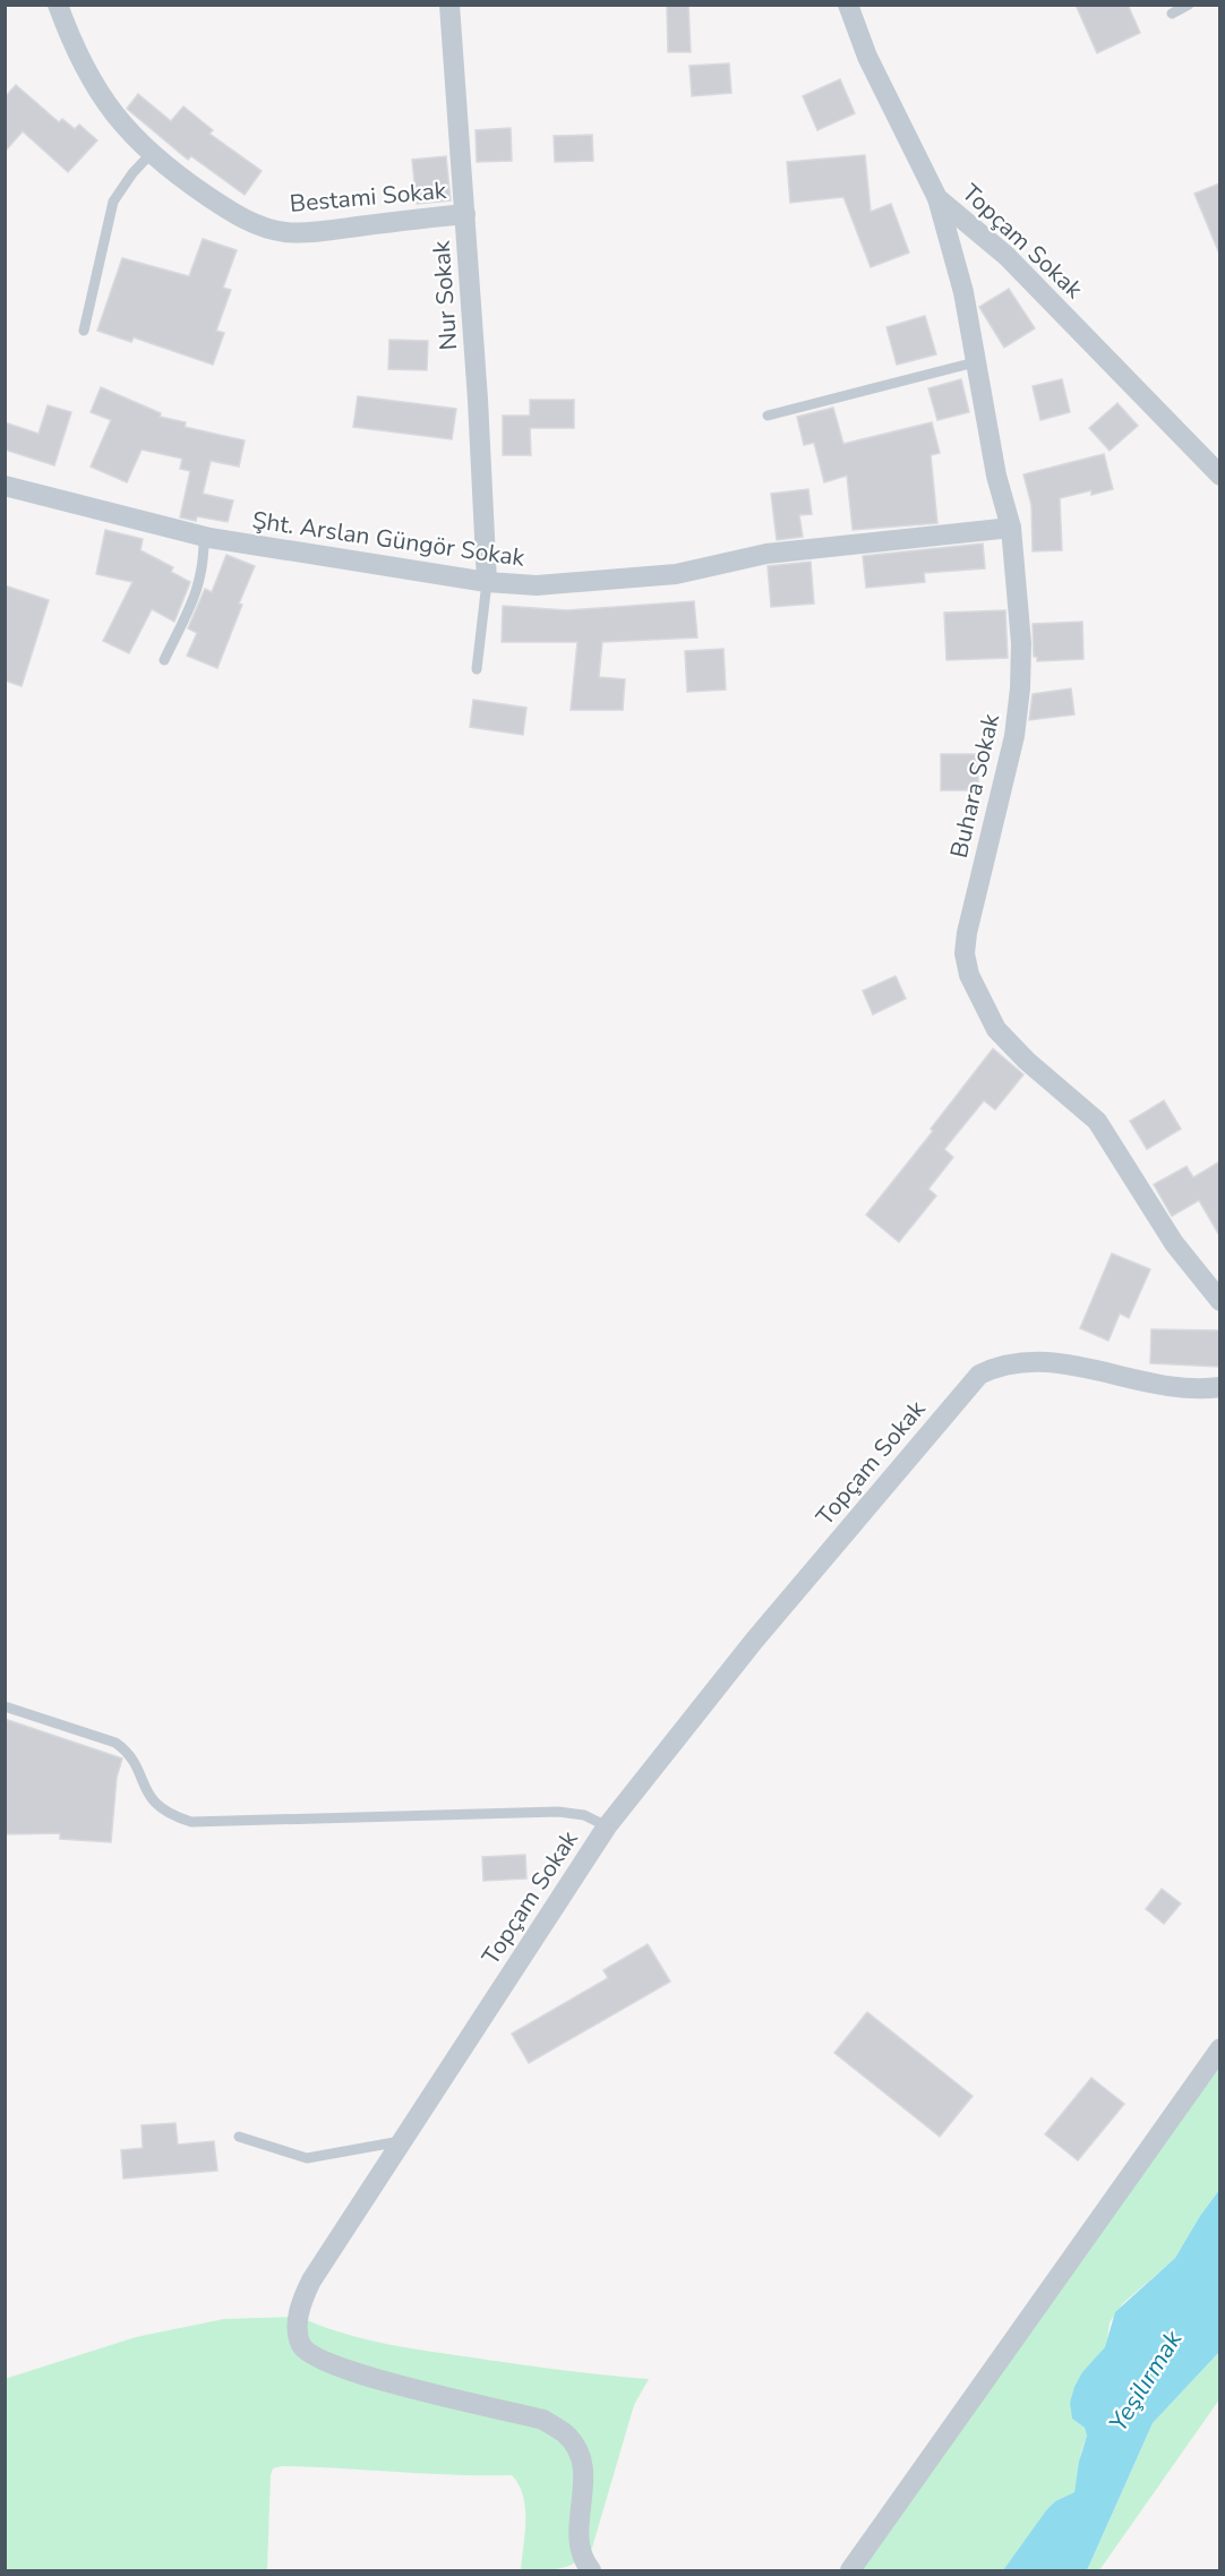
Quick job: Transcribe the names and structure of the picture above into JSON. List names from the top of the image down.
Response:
{
  "streets": {
    "street": [
      "Bestami Sokak",
      "Topçam Sokak",
      "Nur Sokak",
      "Şht. Arslan Güngör Sokak",
      "Buhara Sokak"
    ]
  },
  "crossings": [
    ["Bestami Sokak", "Nur Sokak"],
    ["Topçam Sokak", "Buhara Sokak"],
    ["Nur Sokak", "Şht. Arslan Güngör Sokak"],
    ["Şht. Arslan Güngör Sokak", "Buhara Sokak"]
  ],
  "water": ["Yeşilırmak"]
}
